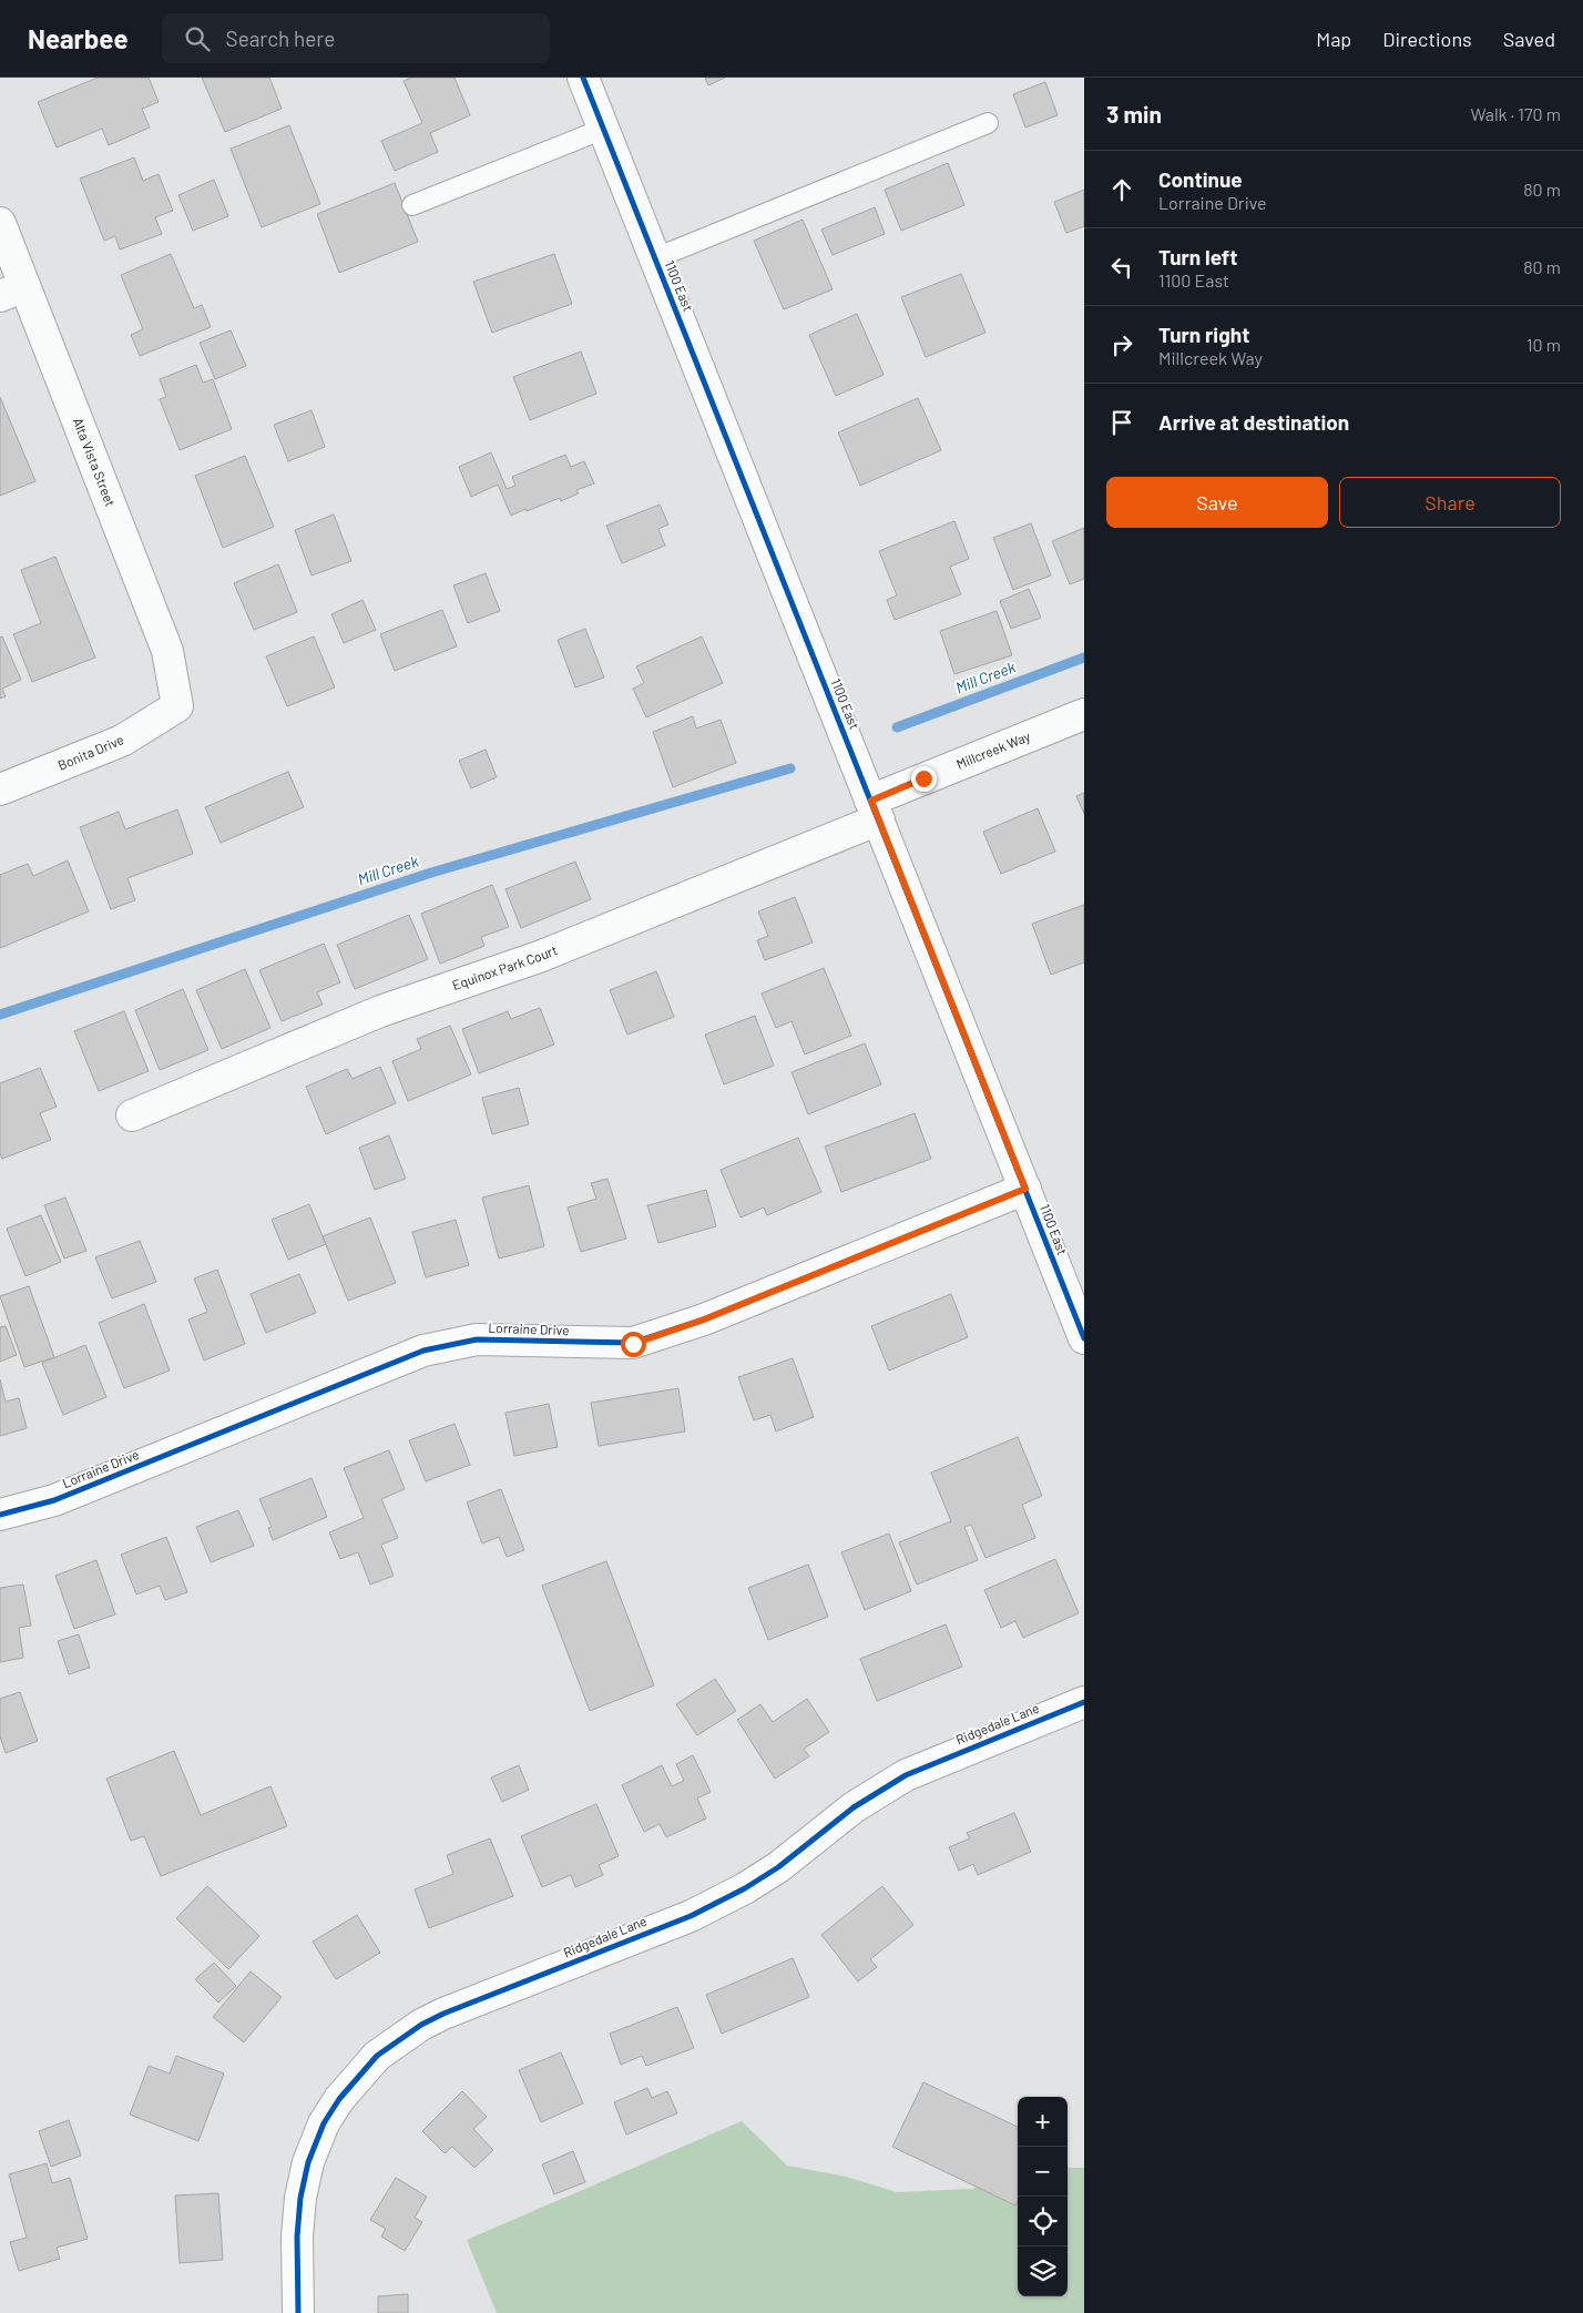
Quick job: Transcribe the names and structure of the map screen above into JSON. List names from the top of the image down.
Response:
{
  "streets": {
    "street": [
      "1100 East",
      "Alta Vista Street",
      "Millcreek Way",
      "Bonita Drive",
      "Equinox Park Court",
      "Lorraine Drive",
      "Ridgedale Lane"
    ]
  },
  "crossings": [
    ["1100 East", "Millcreek Way"],
    ["1100 East", "Equinox Park Court"],
    ["1100 East", "Lorraine Drive"],
    ["Alta Vista Street", "Bonita Drive"],
    ["Millcreek Way", "Equinox Park Court"]
  ],
  "water": ["Mill Creek"],
  "page": {
    "header": "Nearbee",
    "search": "Search here",
    "nav": ["Map", "Directions", "Saved"],
    "heading": ["3 min", "Walk · 170 m"],
    "list": [
      ["Continue", "Lorraine Drive", "80 m"],
      ["Turn left", "1100 East", "80 m"],
      ["Turn right", "Millcreek Way", "10 m"],
      "Arrive at destination"
    ],
    "buttons": ["Save", "Share"],
    "map_buttons": ["+", "−"]
  }
}
